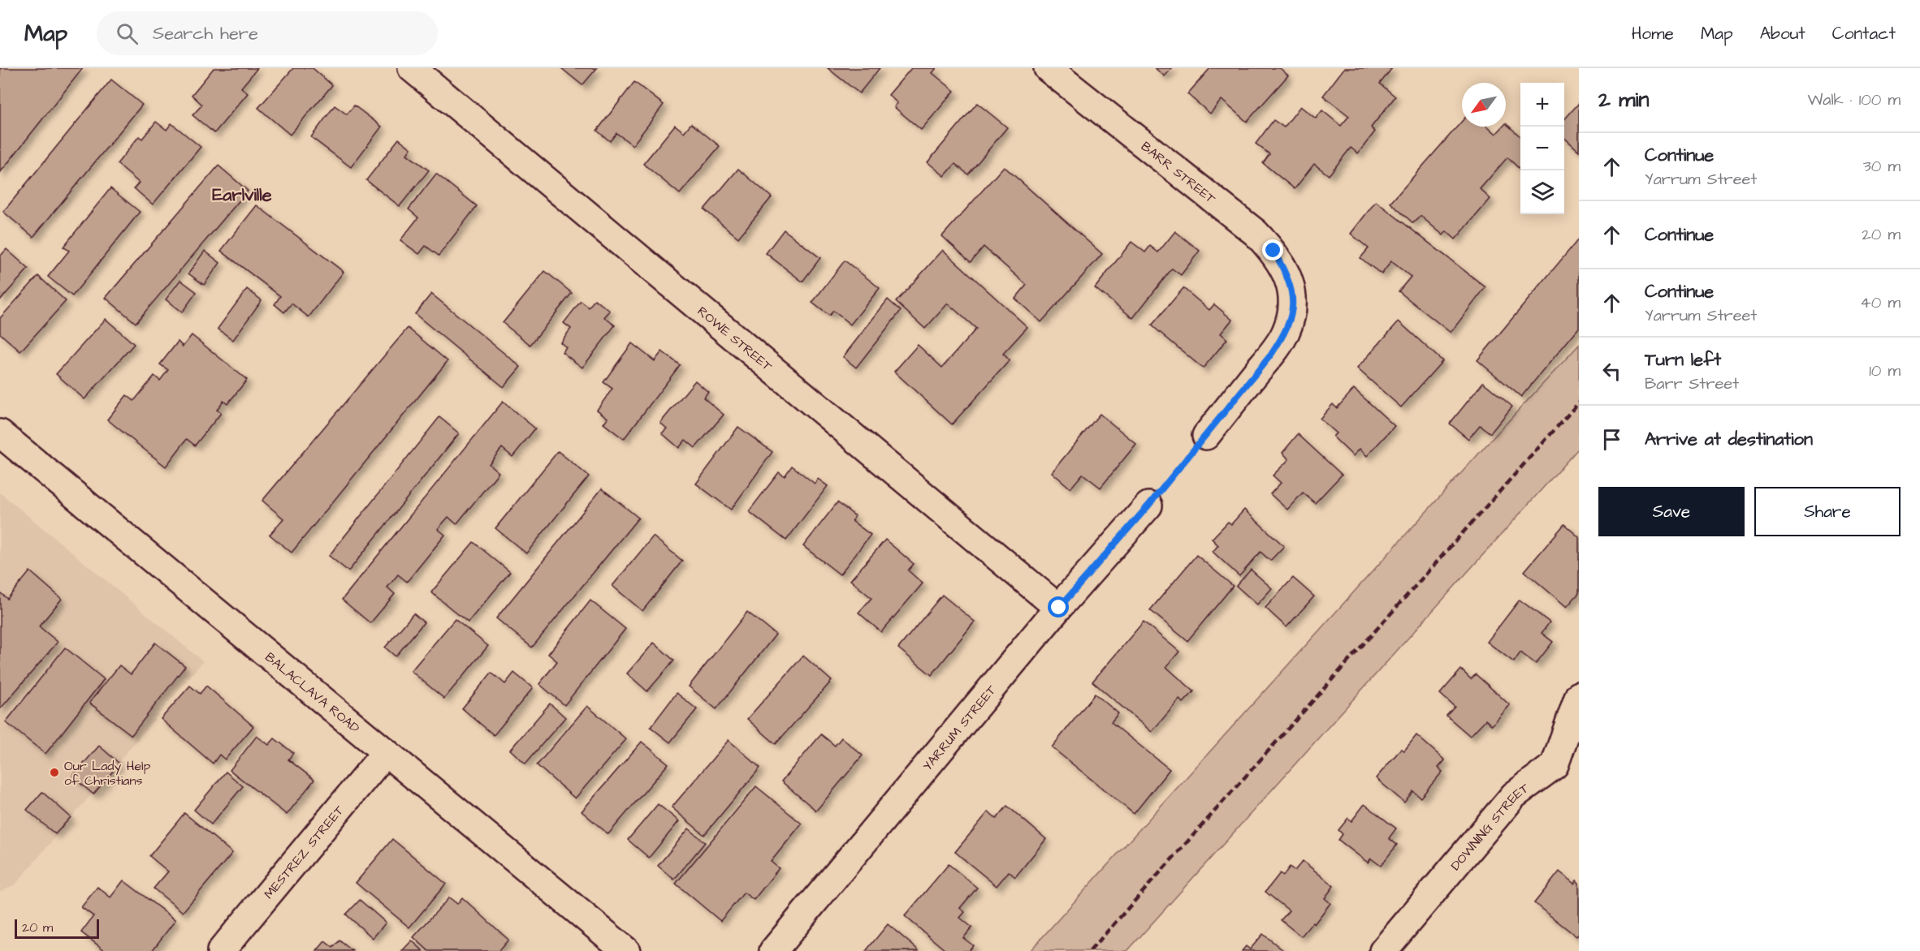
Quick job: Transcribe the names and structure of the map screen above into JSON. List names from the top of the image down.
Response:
{
  "streets": {
    "street": [
      "BARR STREET",
      "ROWE STREET",
      "BALACLAVA ROAD",
      "YARRUM STREET",
      "DOWNING STREET",
      "MESTREZ STREET"
    ]
  },
  "crossings": [
    ["ROWE STREET", "YARRUM STREET"],
    ["BALACLAVA ROAD", "MESTREZ STREET"]
  ],
  "districts": ["Earlville"],
  "places": ["Our Lady Help of Christians"],
  "scale_bar": "20 m",
  "north": "bottom left",
  "page": {
    "header": "Map",
    "search": "Search here",
    "nav": [
      "Home",
      "Map",
      "About",
      "Contact"
    ],
    "heading": ["2 min", "Walk · 100 m"],
    "map_buttons": ["+", "−"],
    "list": [
      ["Continue", "Yarrum Street", "30 m"],
      ["Continue", "20 m"],
      ["Continue", "Yarrum Street", "40 m"],
      ["Turn left", "Barr Street", "10 m"],
      "Arrive at destination"
    ],
    "buttons": ["Save", "Share"],
    "scale": "20 m"
  }
}
